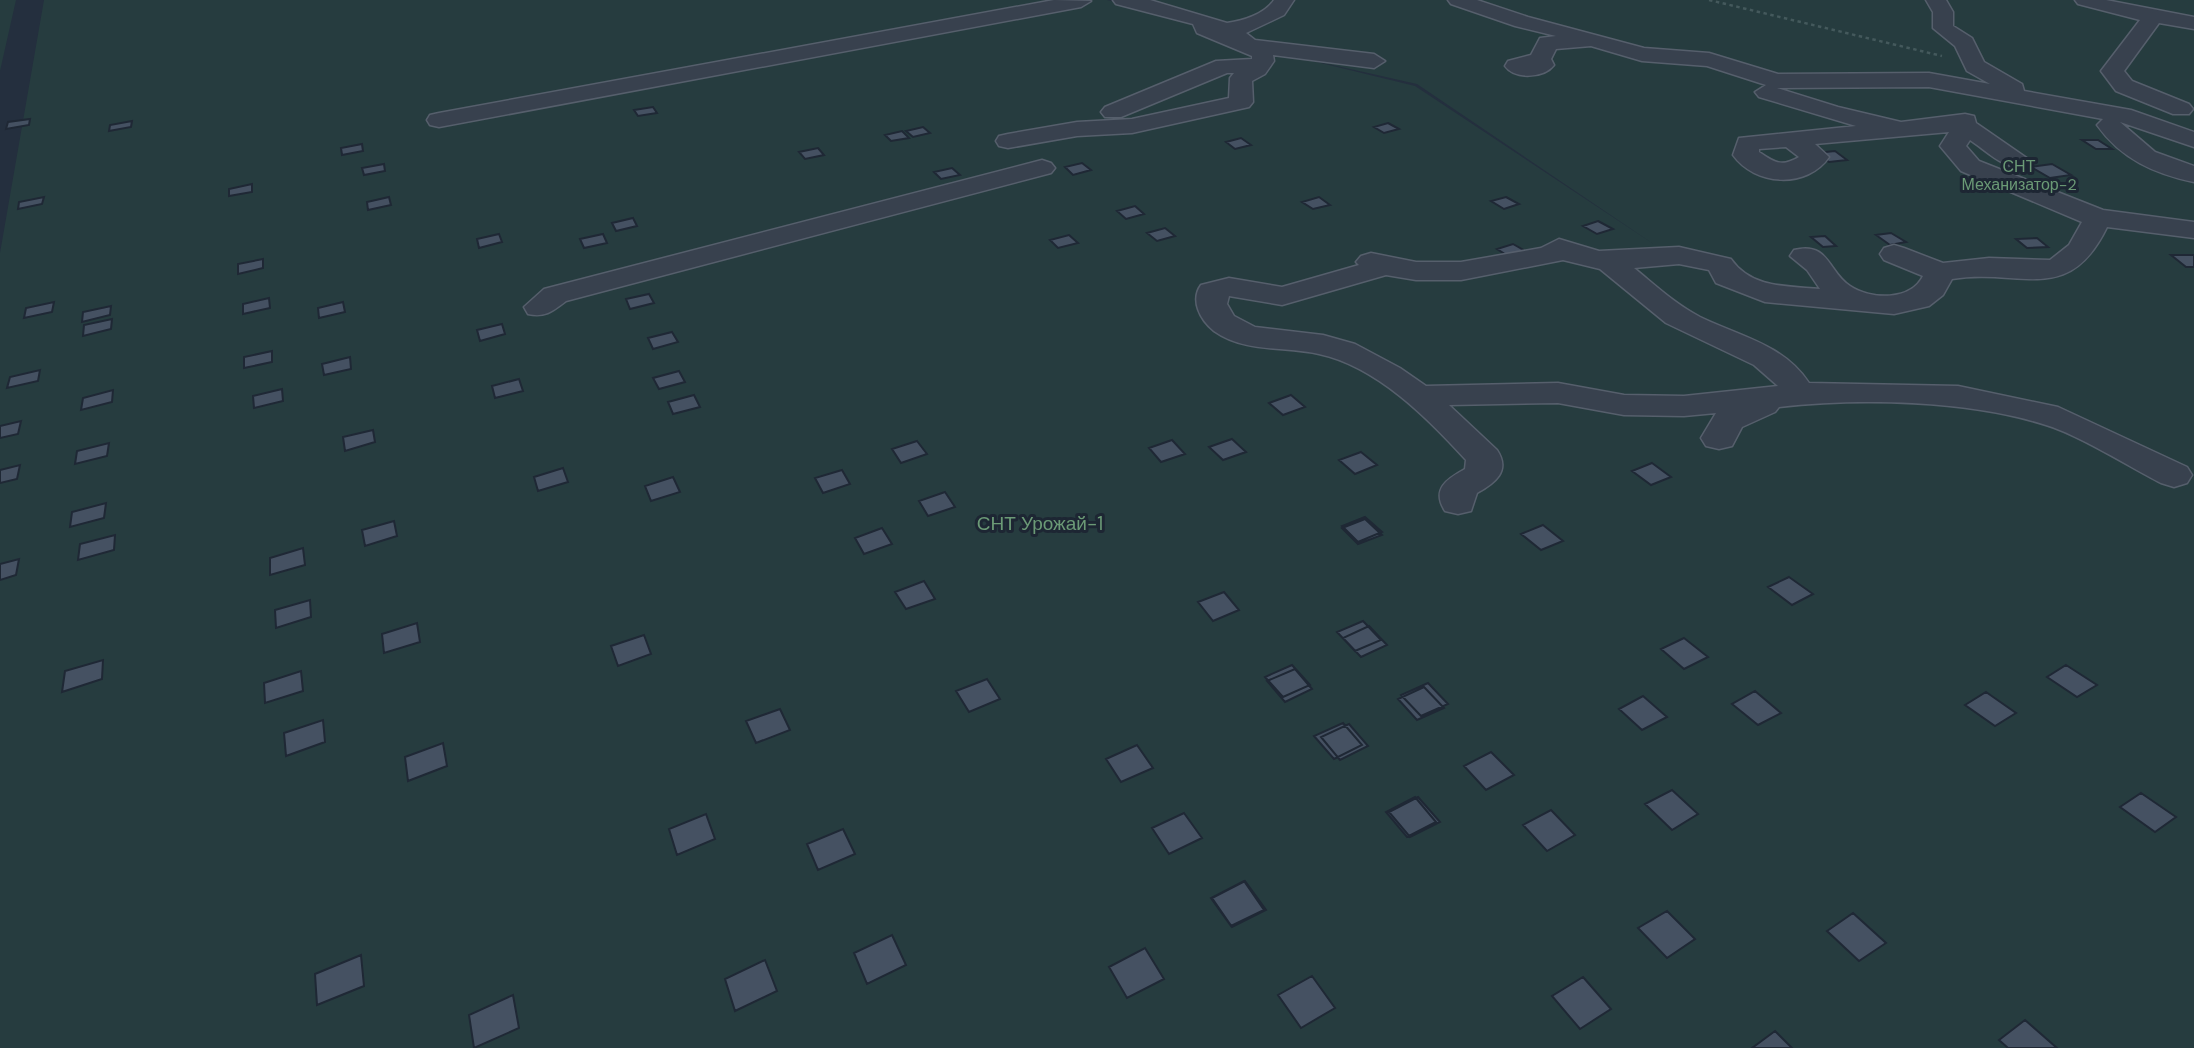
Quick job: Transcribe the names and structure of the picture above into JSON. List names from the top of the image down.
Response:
{
  "parks": ["СНТ Механизатор-2", "СНТ Урожай-1"]
}
